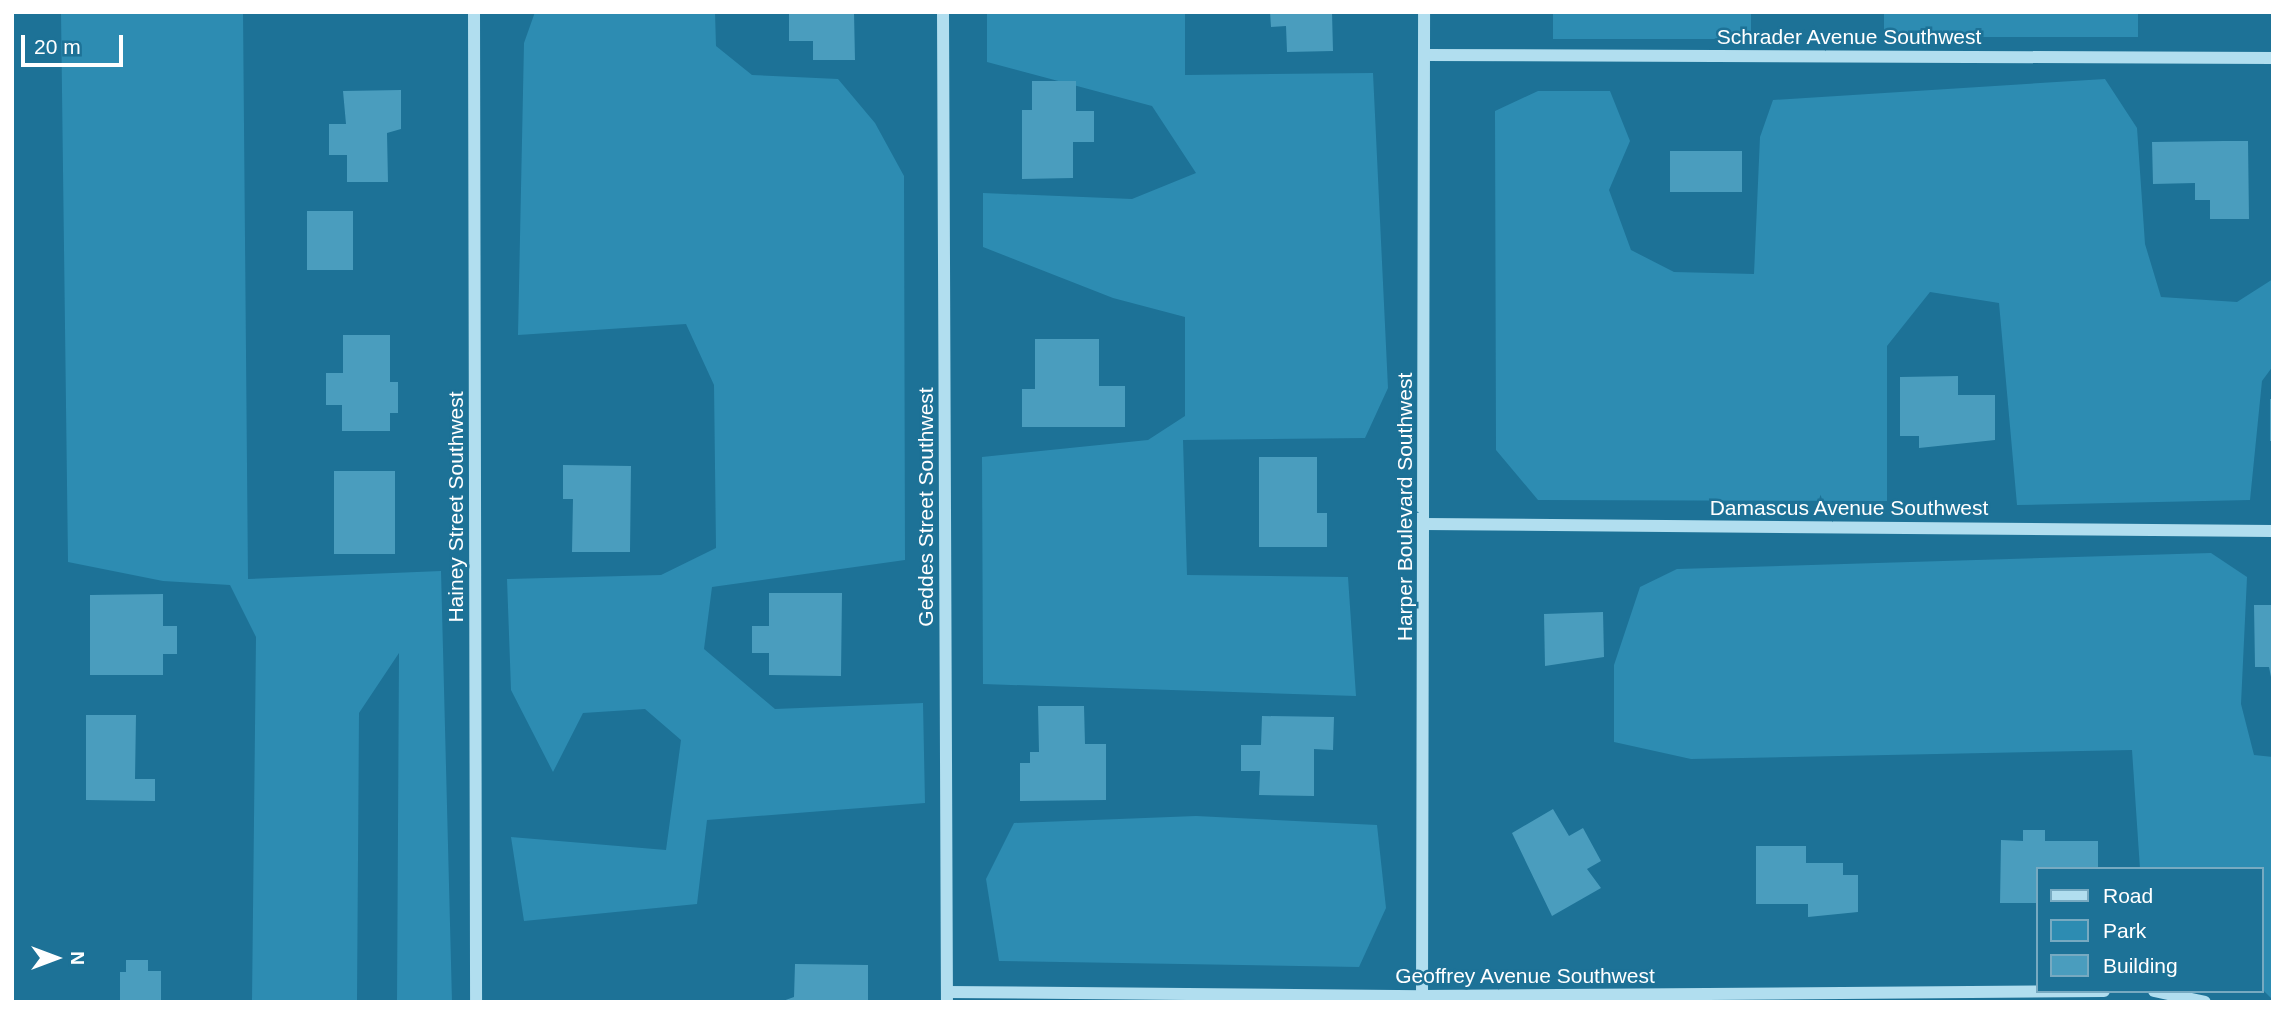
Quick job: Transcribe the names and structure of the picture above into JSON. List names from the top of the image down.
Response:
{
  "streets": {
    "street": [
      "Schrader Avenue Southwest",
      "Hainey Street Southwest",
      "Geddes Street Southwest",
      "Harper Boulevard Southwest",
      "Damascus Avenue Southwest",
      "Geoffrey Avenue Southwest"
    ]
  },
  "crossings": [
    ["Schrader Avenue Southwest", "Harper Boulevard Southwest"],
    ["Geddes Street Southwest", "Geoffrey Avenue Southwest"],
    ["Harper Boulevard Southwest", "Damascus Avenue Southwest"],
    ["Harper Boulevard Southwest", "Geoffrey Avenue Southwest"]
  ],
  "legend": ["Road", "Park", "Building"],
  "scale_bar": "20 m",
  "north": "right"
}
